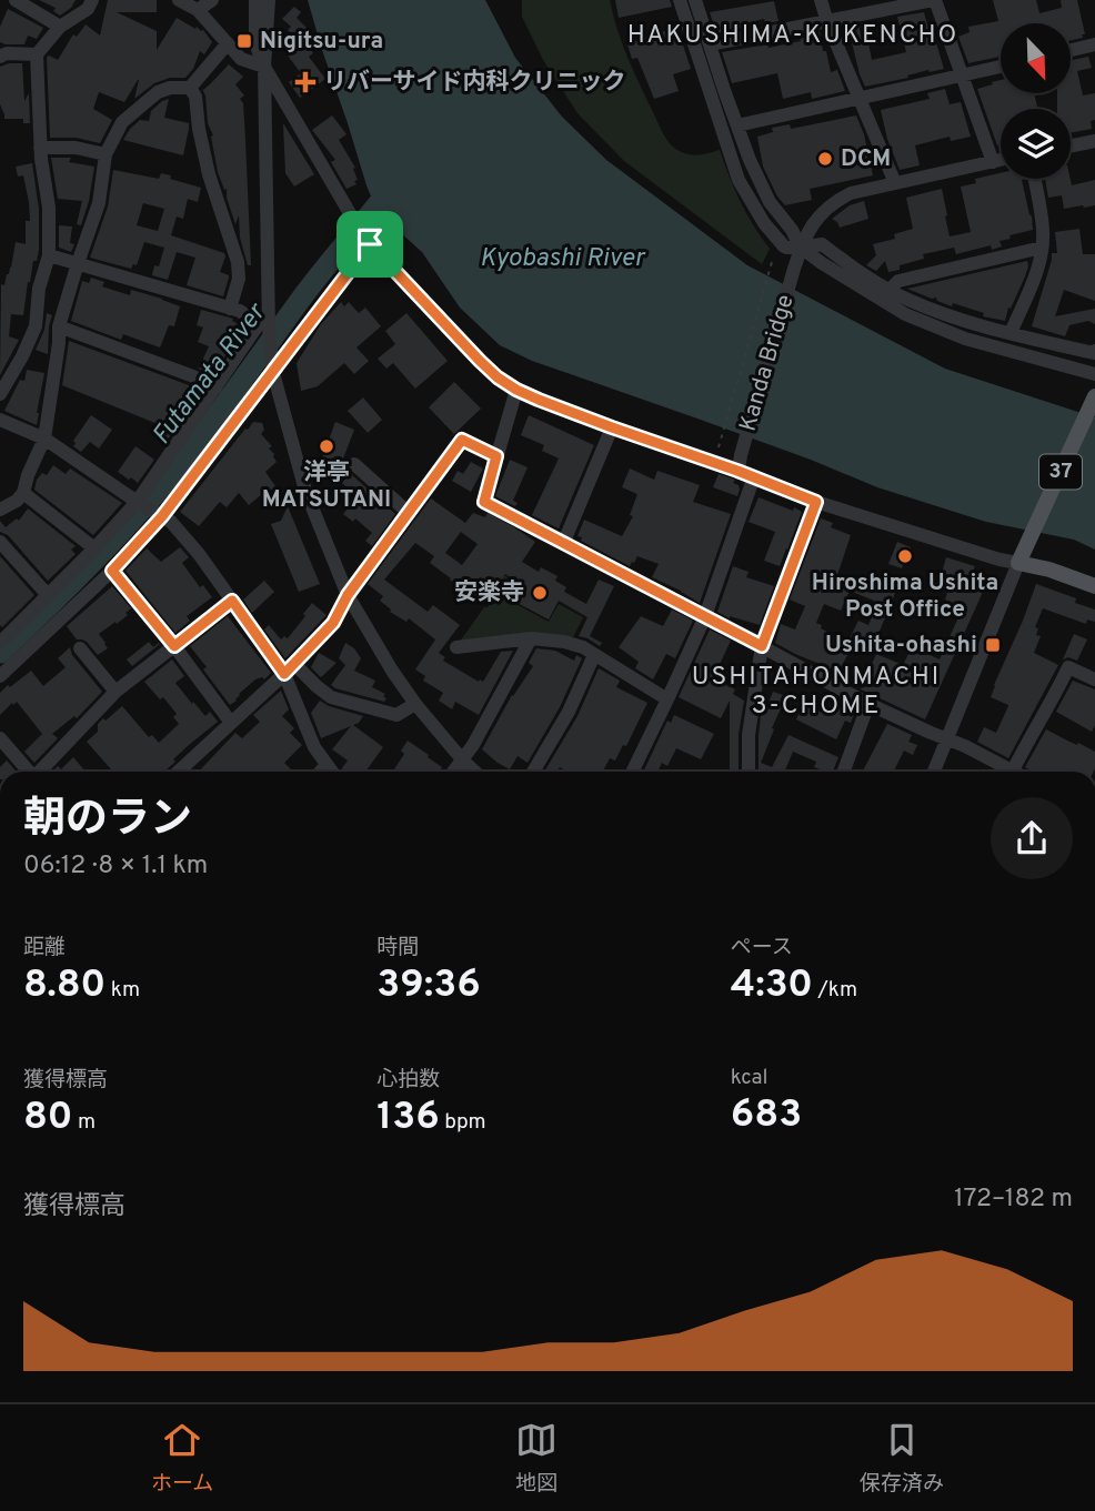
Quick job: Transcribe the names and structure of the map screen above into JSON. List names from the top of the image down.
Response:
{
  "streets": {
    "main road": ["37"],
    "street": ["Kanda Bridge"]
  },
  "districts": ["HAKUSHIMA-KUKENCHO", "USHITAHONMACHI 3-CHOME"],
  "water": ["Kyobashi River", "Futamata River"],
  "places": {
    "transit": ["Nigitsu-ura", "Ushita-ohashi"],
    "health": ["リバーサイド内科クリニック"],
    "other": [
      "DCM",
      "洋亭 MATSUTANI",
      "Hiroshima Ushita Post Office",
      "安楽寺"
    ]
  },
  "north": "bottom right",
  "page": {
    "heading": ["朝のラン", "06:12 · 8 × 1.1 km"],
    "stats": [
      ["距離", "8.80 km"],
      ["時間", "39:36"],
      ["ペース", "4:30 /km"],
      ["獲得標高", "80 m"],
      ["心拍数", "136 bpm"],
      ["kcal", "683"]
    ],
    "chart": ["獲得標高", "172–182 m"],
    "tabs": ["ホーム", "地図", "保存済み"]
  }
}
